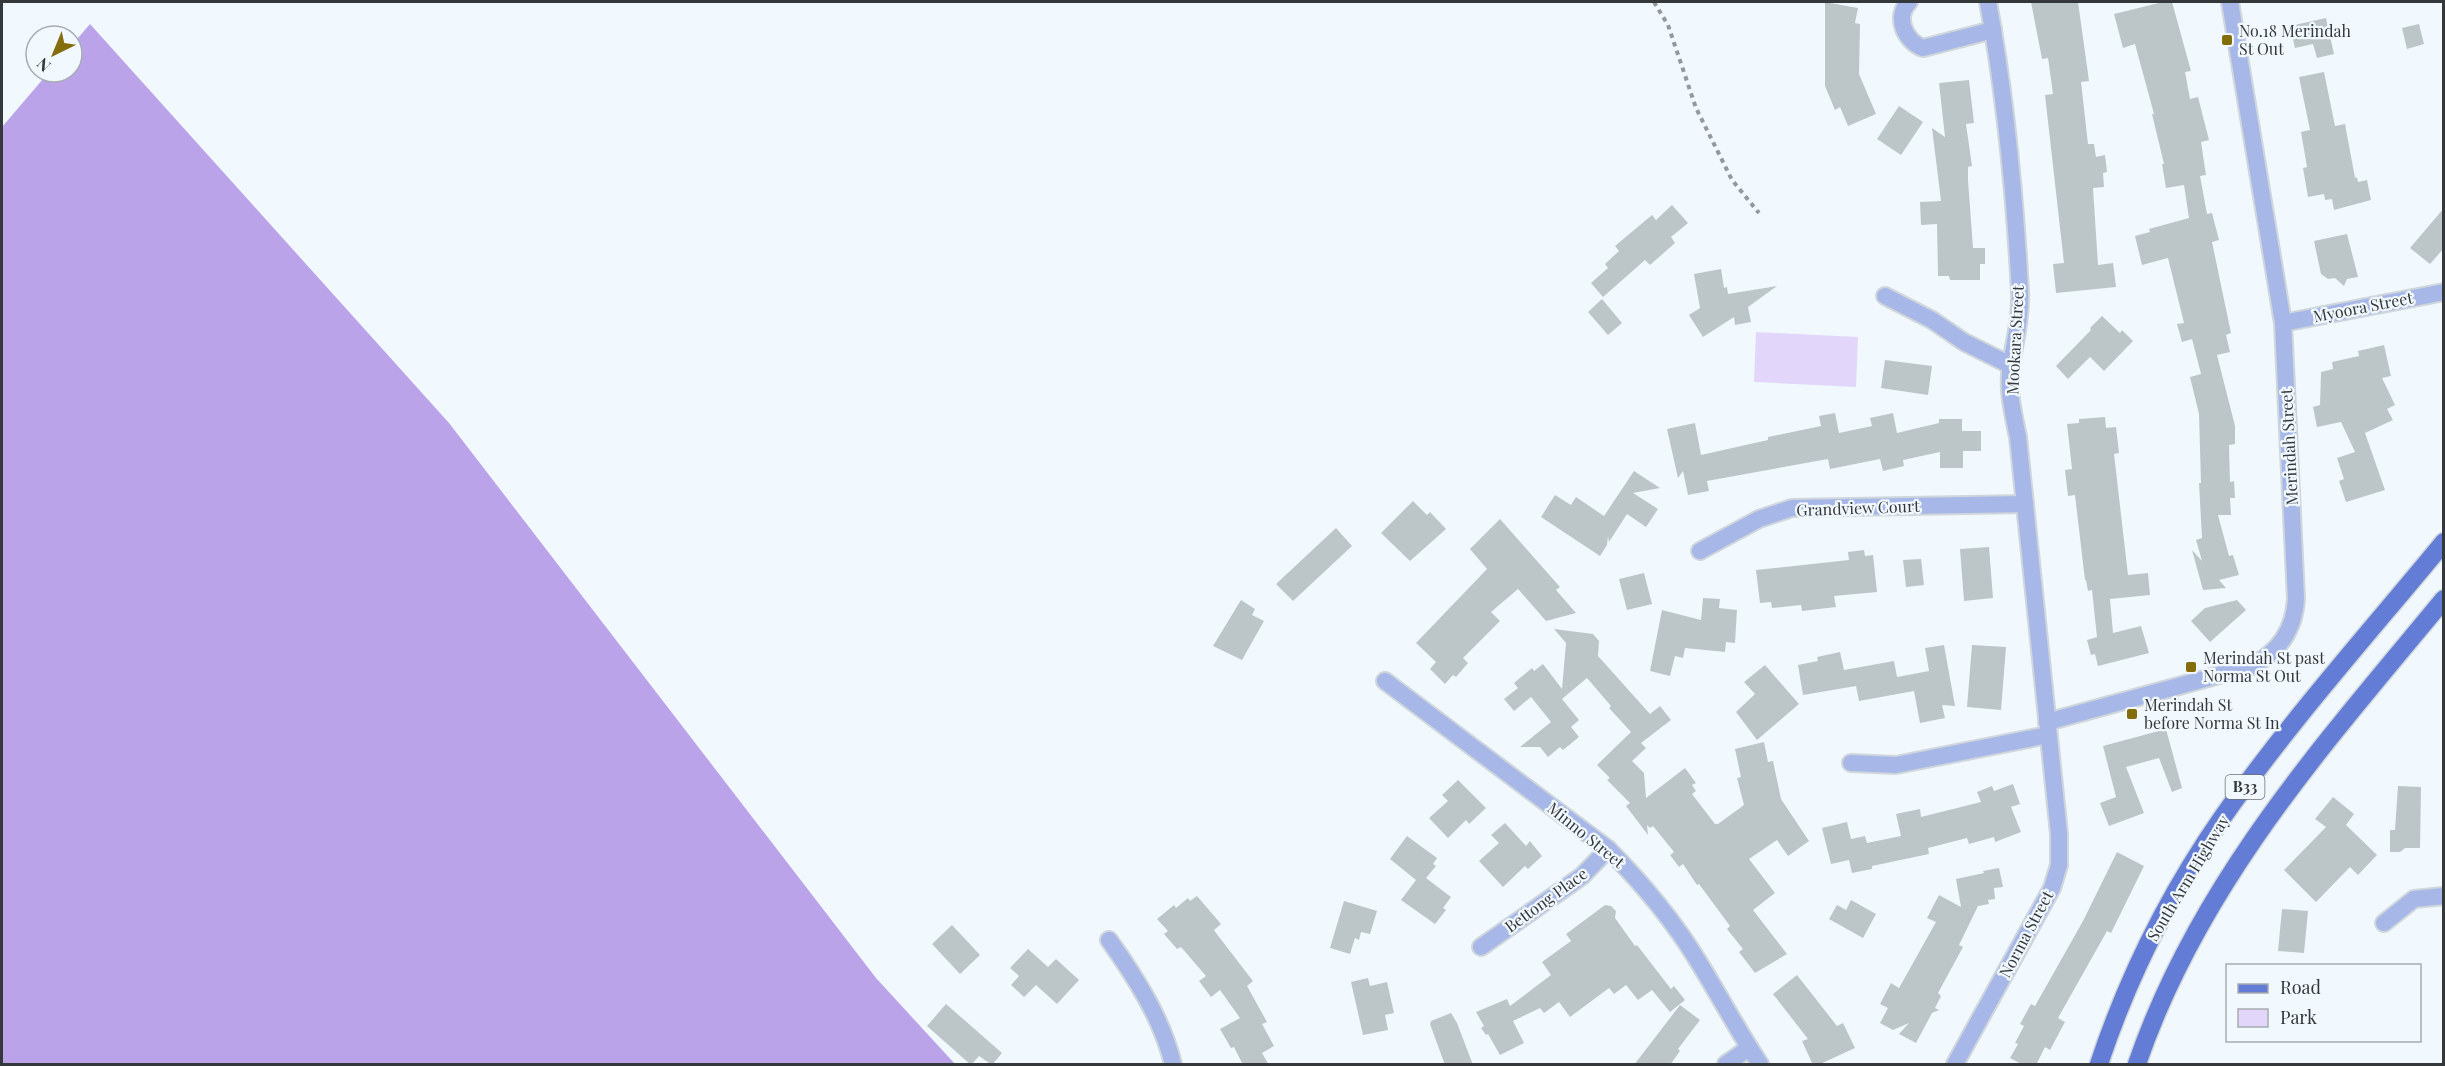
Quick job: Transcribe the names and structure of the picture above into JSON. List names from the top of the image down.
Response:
{
  "streets": {
    "main road": ["B33", "South Arm Highway"],
    "street": [
      "Myoora Street",
      "Mookara Street",
      "Merindah Street",
      "Grandview Court",
      "Minno Street",
      "Bettong Place",
      "Norma Street"
    ]
  },
  "crossings": [
    ["Myoora Street", "Merindah Street"],
    ["Mookara Street", "Merindah Street"],
    ["Mookara Street", "Grandview Court"],
    ["Mookara Street", "Norma Street"],
    ["Merindah Street", "Norma Street"],
    ["Minno Street", "Bettong Place"]
  ],
  "places": {
    "transit": ["No.18 Merindah St Out", "Merindah St past Norma St Out", "Merindah St before Norma St In"]
  },
  "legend": ["Road", "Park"],
  "north": "bottom left"
}
